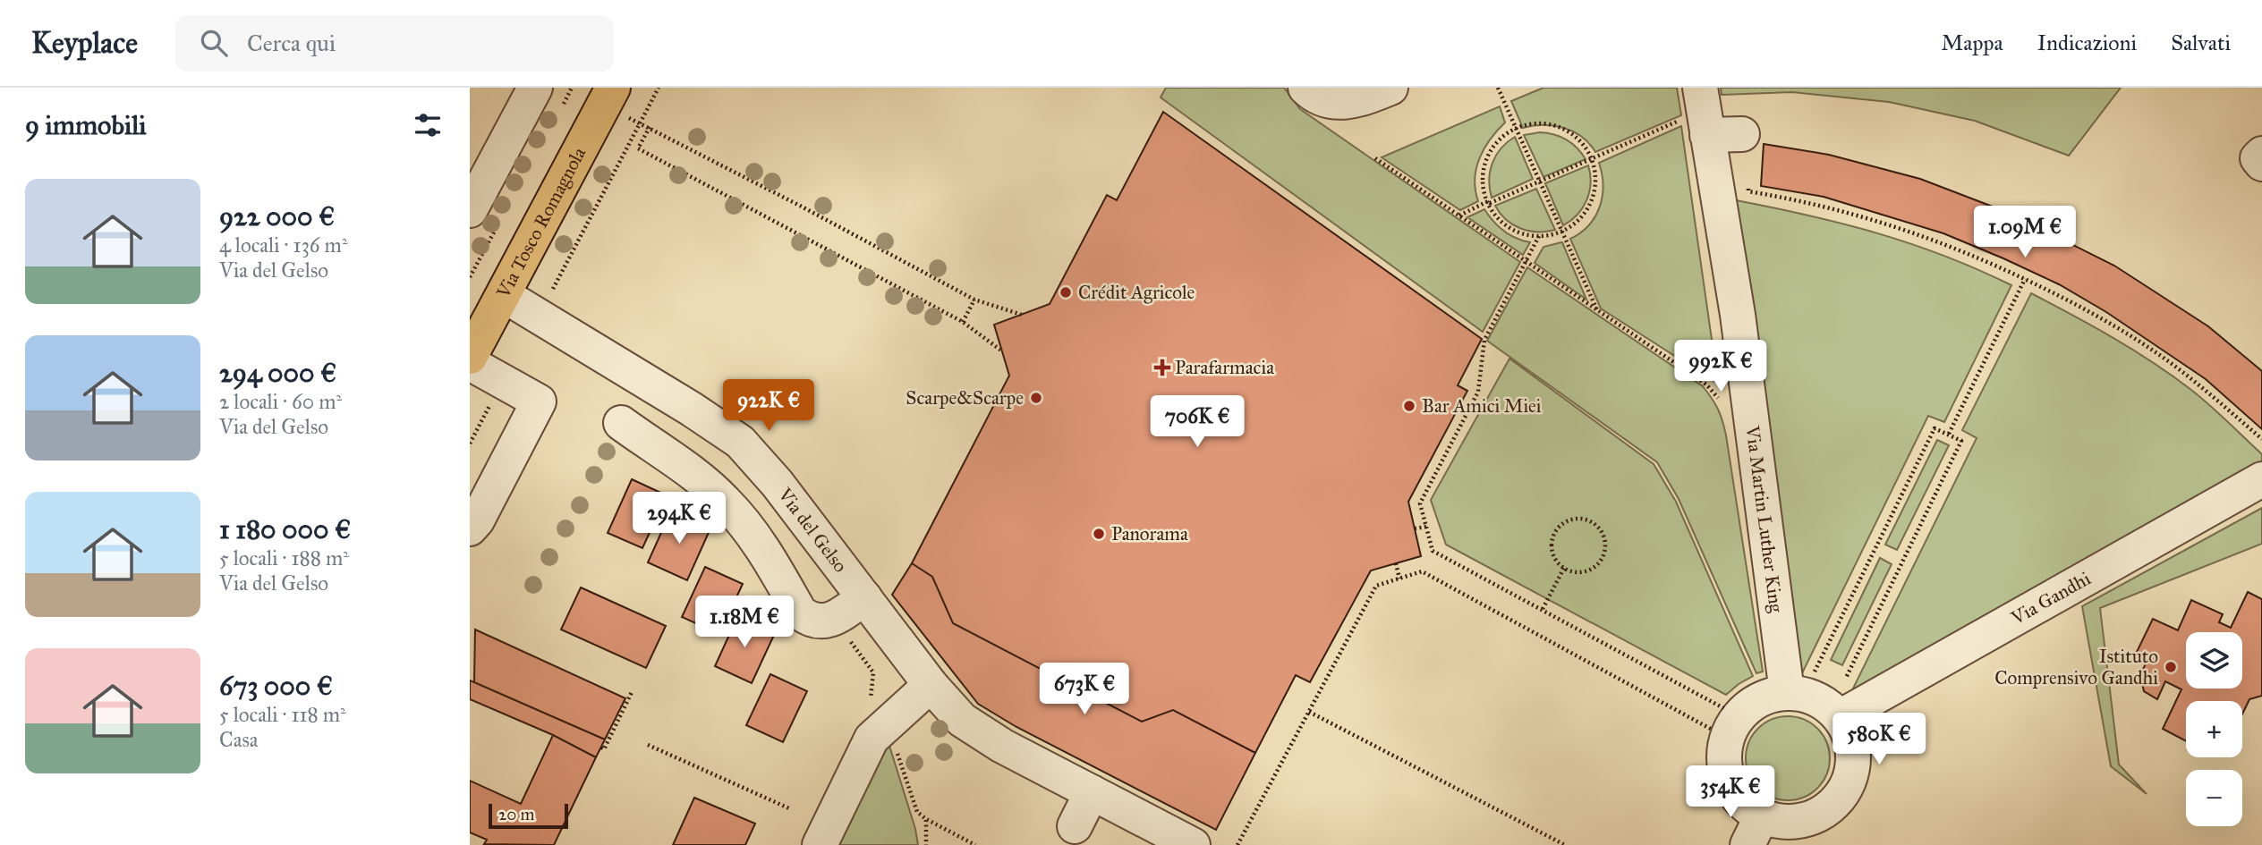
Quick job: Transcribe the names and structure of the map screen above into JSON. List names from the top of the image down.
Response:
{
  "streets": {
    "main road": ["Via Tosco Romagnola"],
    "street": ["Via Martin Luther King", "Via del Gelso", "Via Gandhi"]
  },
  "crossings": [
    ["Via Tosco Romagnola", "Via del Gelso"],
    ["Via Martin Luther King", "Via Gandhi"]
  ],
  "places": {
    "other": [
      "Crédit Agricole",
      "Scarpe&Scarpe",
      "Bar Amici Miei",
      "Panorama",
      "Istituto Comprensivo Gandhi"
    ],
    "health": ["Parafarmacia"]
  },
  "scale_bar": "20 m",
  "page": {
    "header": "Keyplace",
    "search": "Cerca qui",
    "nav": ["Mappa", "Indicazioni", "Salvati"],
    "heading": "9 immobili",
    "list": [
      {
        "name": "922 000 €",
        "note": "4 locali · 136 m² · Via del Gelso"
      },
      {
        "name": "294 000 €",
        "note": "2 locali · 60 m² · Via del Gelso"
      },
      {
        "name": "1 180 000 €",
        "note": "5 locali · 188 m² · Via del Gelso"
      },
      {
        "name": "673 000 €",
        "note": "5 locali · 118 m² · Casa"
      }
    ],
    "price": [
      "1.09M €",
      "992K €",
      "922K €",
      "706K €",
      "294K €",
      "1.18M €",
      "673K €",
      "580K €",
      "354K €"
    ],
    "map_buttons": ["+", "−"],
    "scale": "20 m"
  }
}
